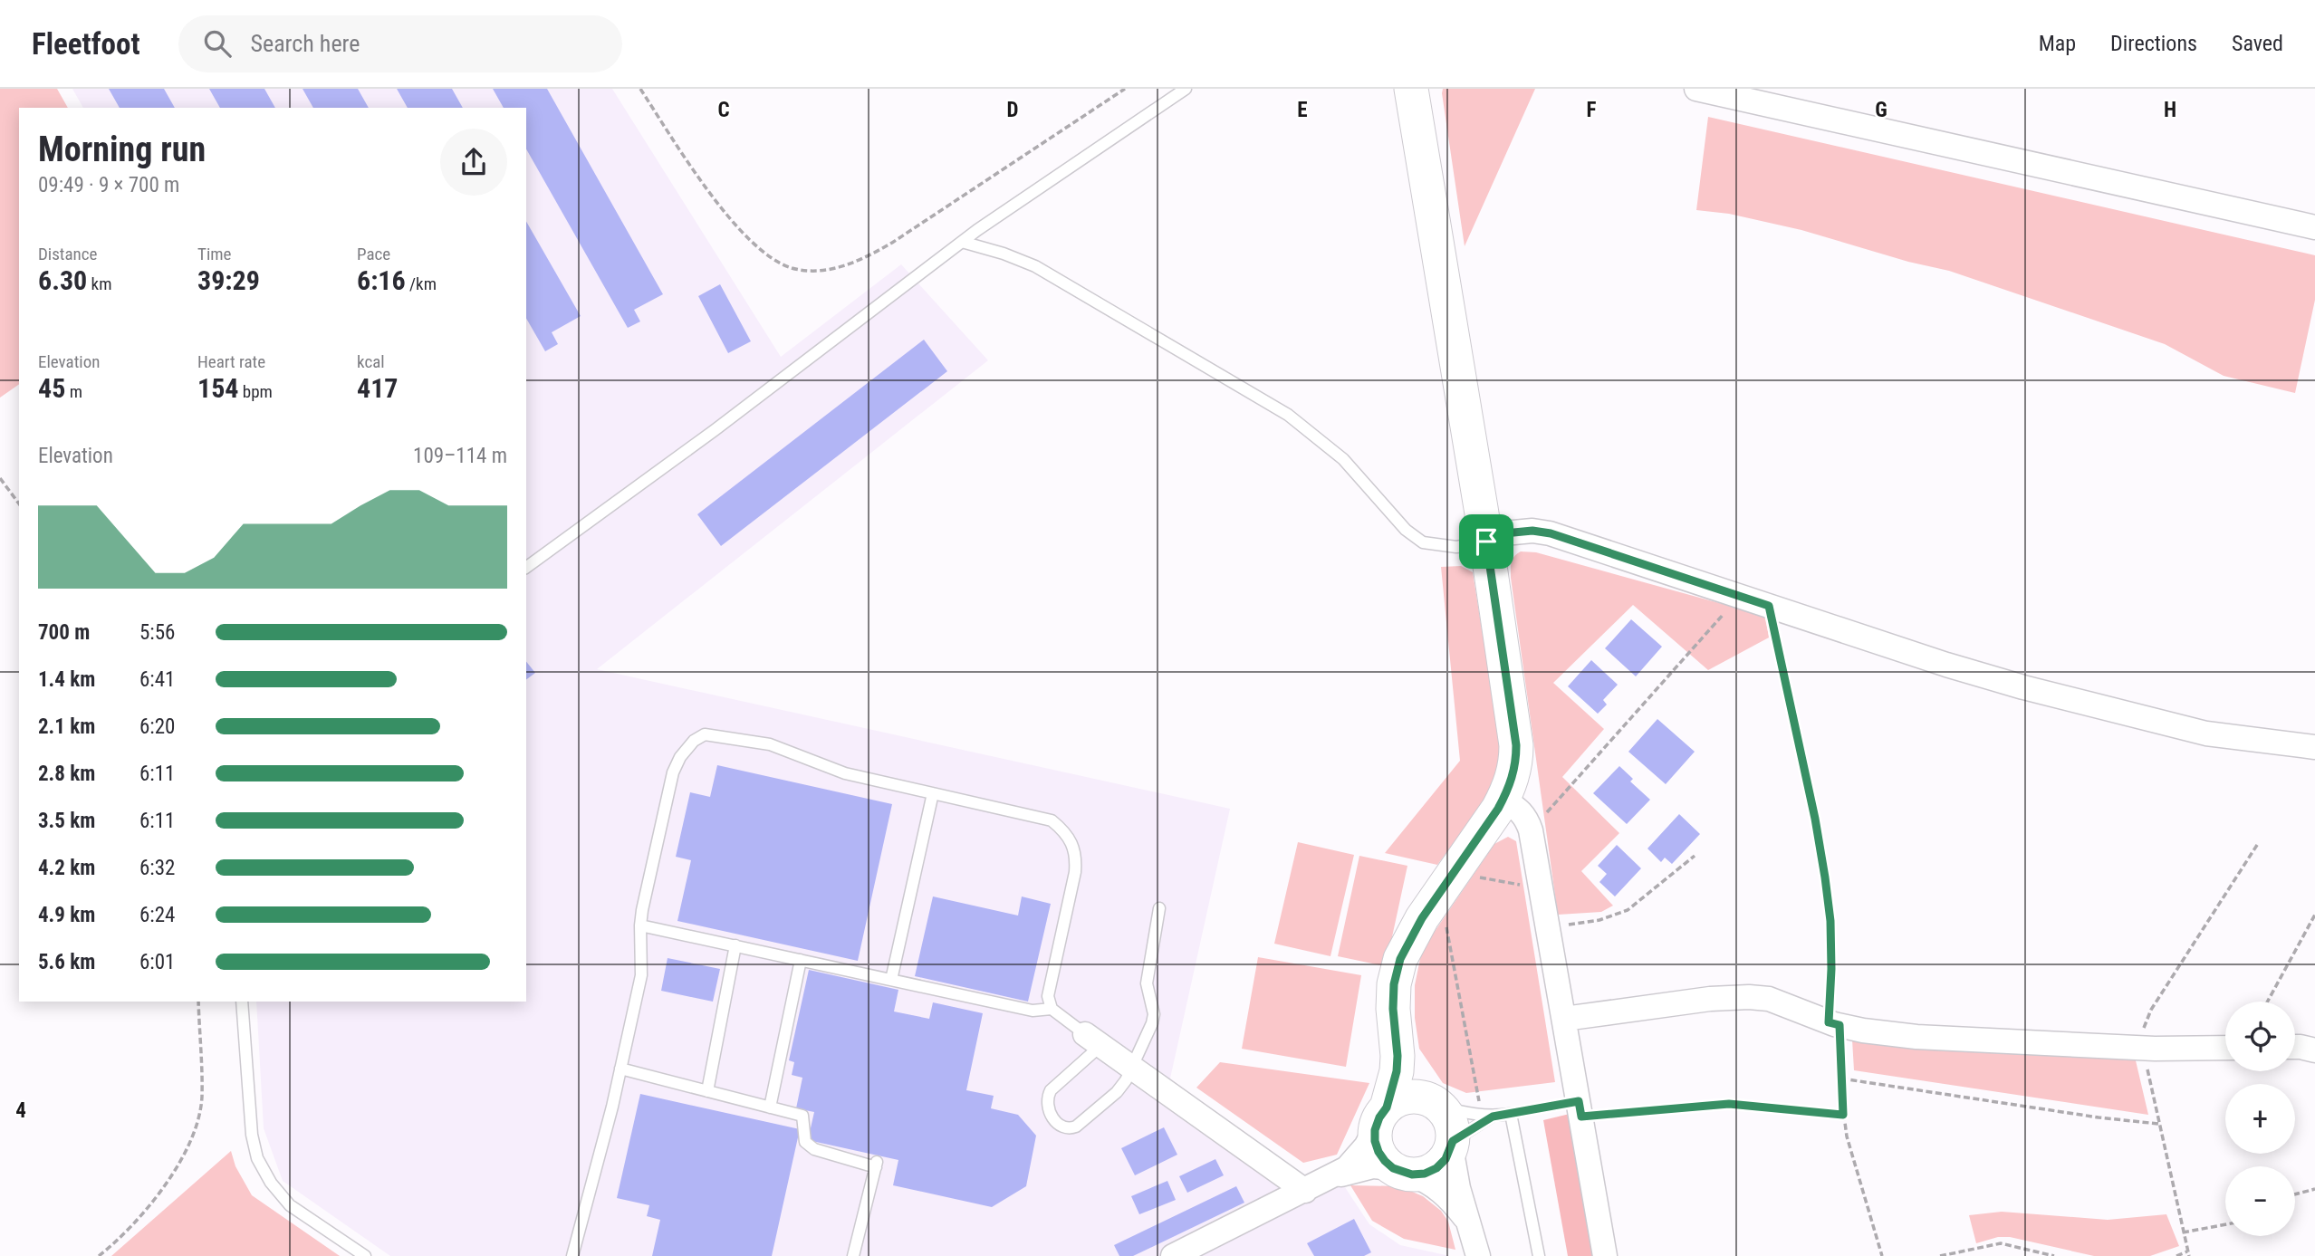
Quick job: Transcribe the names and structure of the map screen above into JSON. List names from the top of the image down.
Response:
{
  "page": {
    "header": "Fleetfoot",
    "search": "Search here",
    "nav": ["Map", "Directions", "Saved"],
    "heading": ["Morning run", "09:49 · 9 × 700 m"],
    "stats": [
      ["Distance", "6.30 km"],
      ["Time", "39:29"],
      ["Pace", "6:16 /km"],
      ["Elevation", "45 m"],
      ["Heart rate", "154 bpm"],
      ["kcal", "417"]
    ],
    "chart": ["Elevation", "109–114 m"],
    "list": [
      {
        "name": "700 m",
        "note": "5:56"
      },
      {
        "name": "1.4 km",
        "note": "6:41"
      },
      {
        "name": "2.1 km",
        "note": "6:20"
      },
      {
        "name": "2.8 km",
        "note": "6:11"
      },
      {
        "name": "3.5 km",
        "note": "6:11"
      },
      {
        "name": "4.2 km",
        "note": "6:32"
      },
      {
        "name": "4.9 km",
        "note": "6:24"
      },
      {
        "name": "5.6 km",
        "note": "6:01"
      }
    ],
    "map_buttons": ["+", "−"]
  },
  "grid": {
    "columns": [
      "C",
      "D",
      "E",
      "F",
      "G",
      "H"
    ],
    "rows": ["4"]
  }
}
